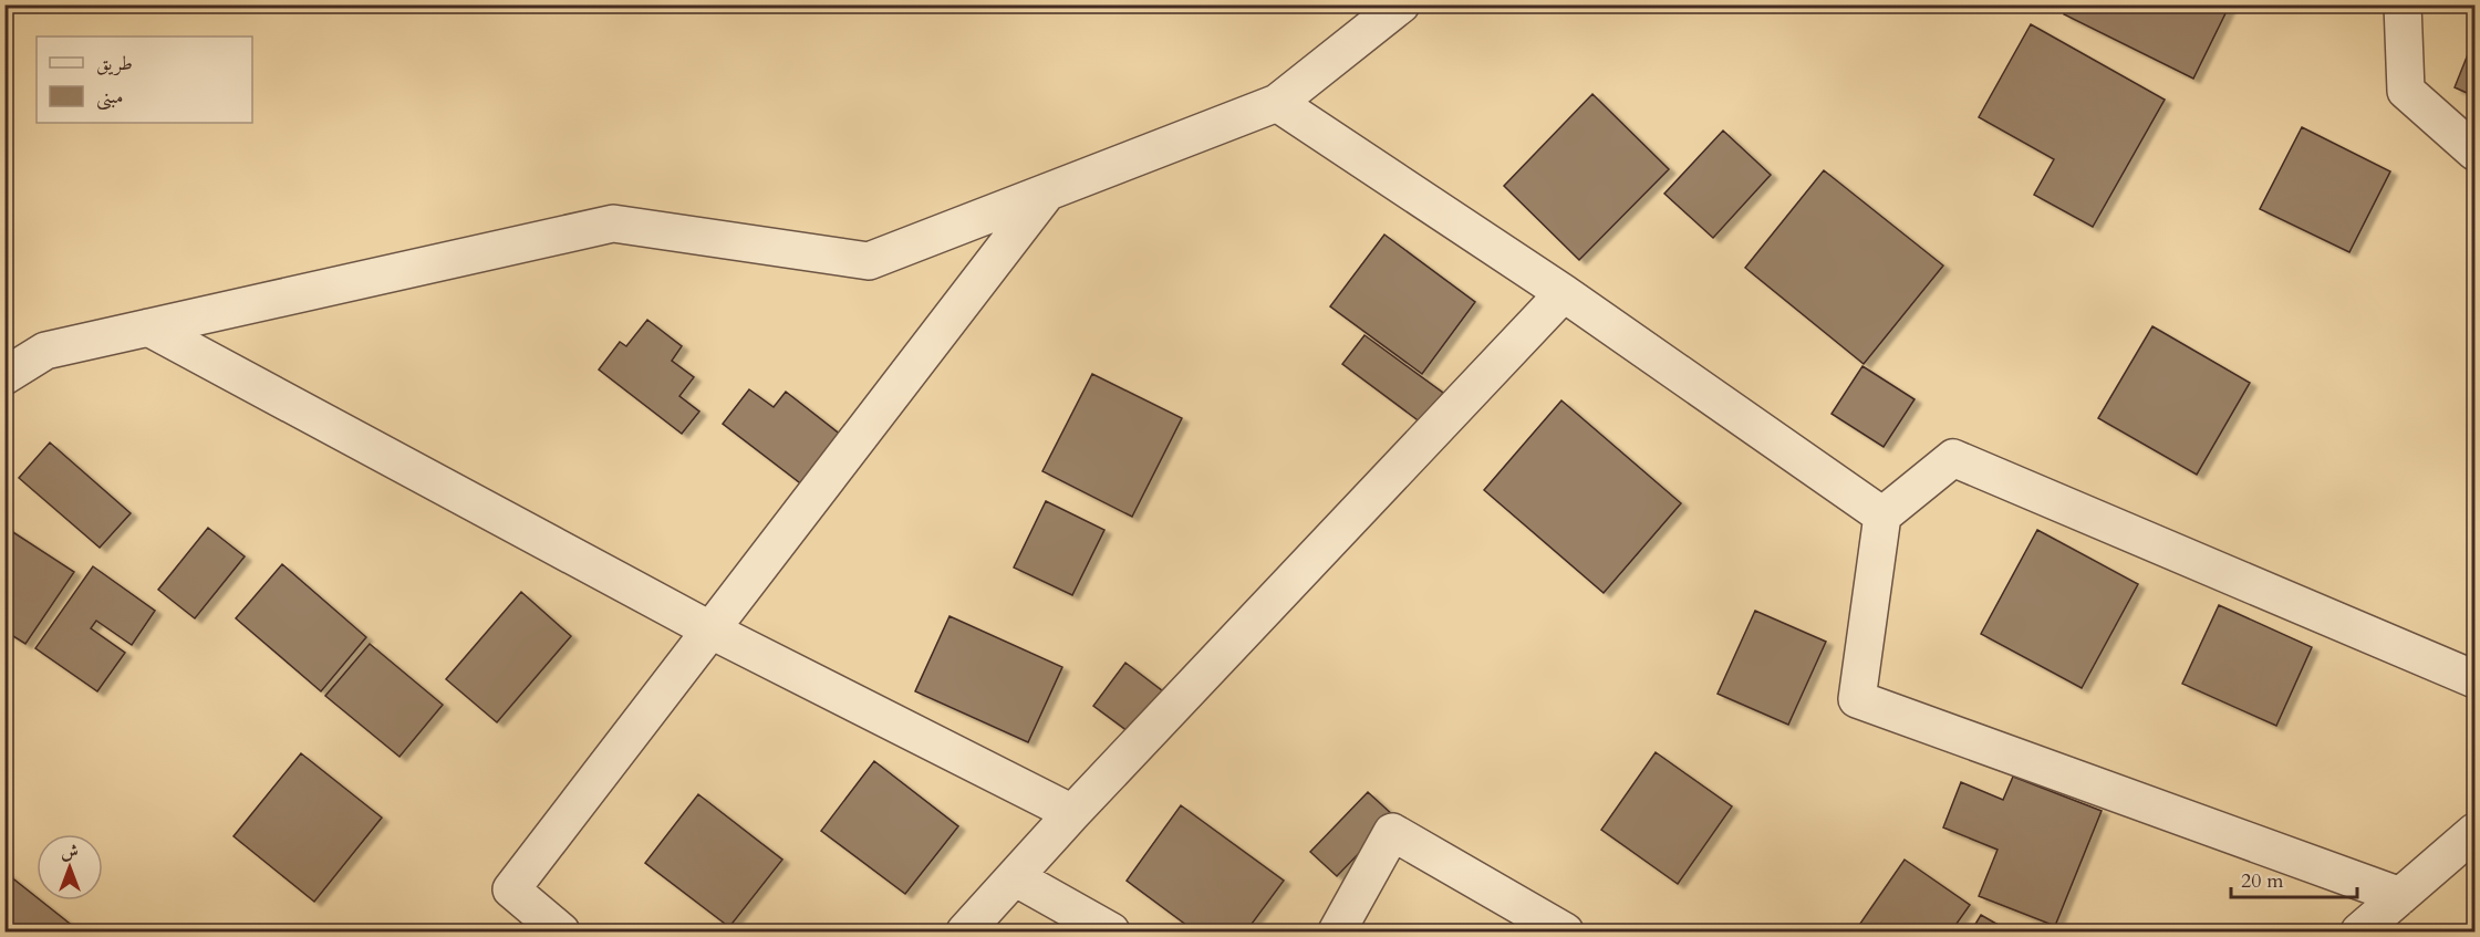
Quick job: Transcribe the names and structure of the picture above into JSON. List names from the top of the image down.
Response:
{
  "legend": ["طريق", "مبنى"],
  "scale_bar": "20 m",
  "north": "top"
}
